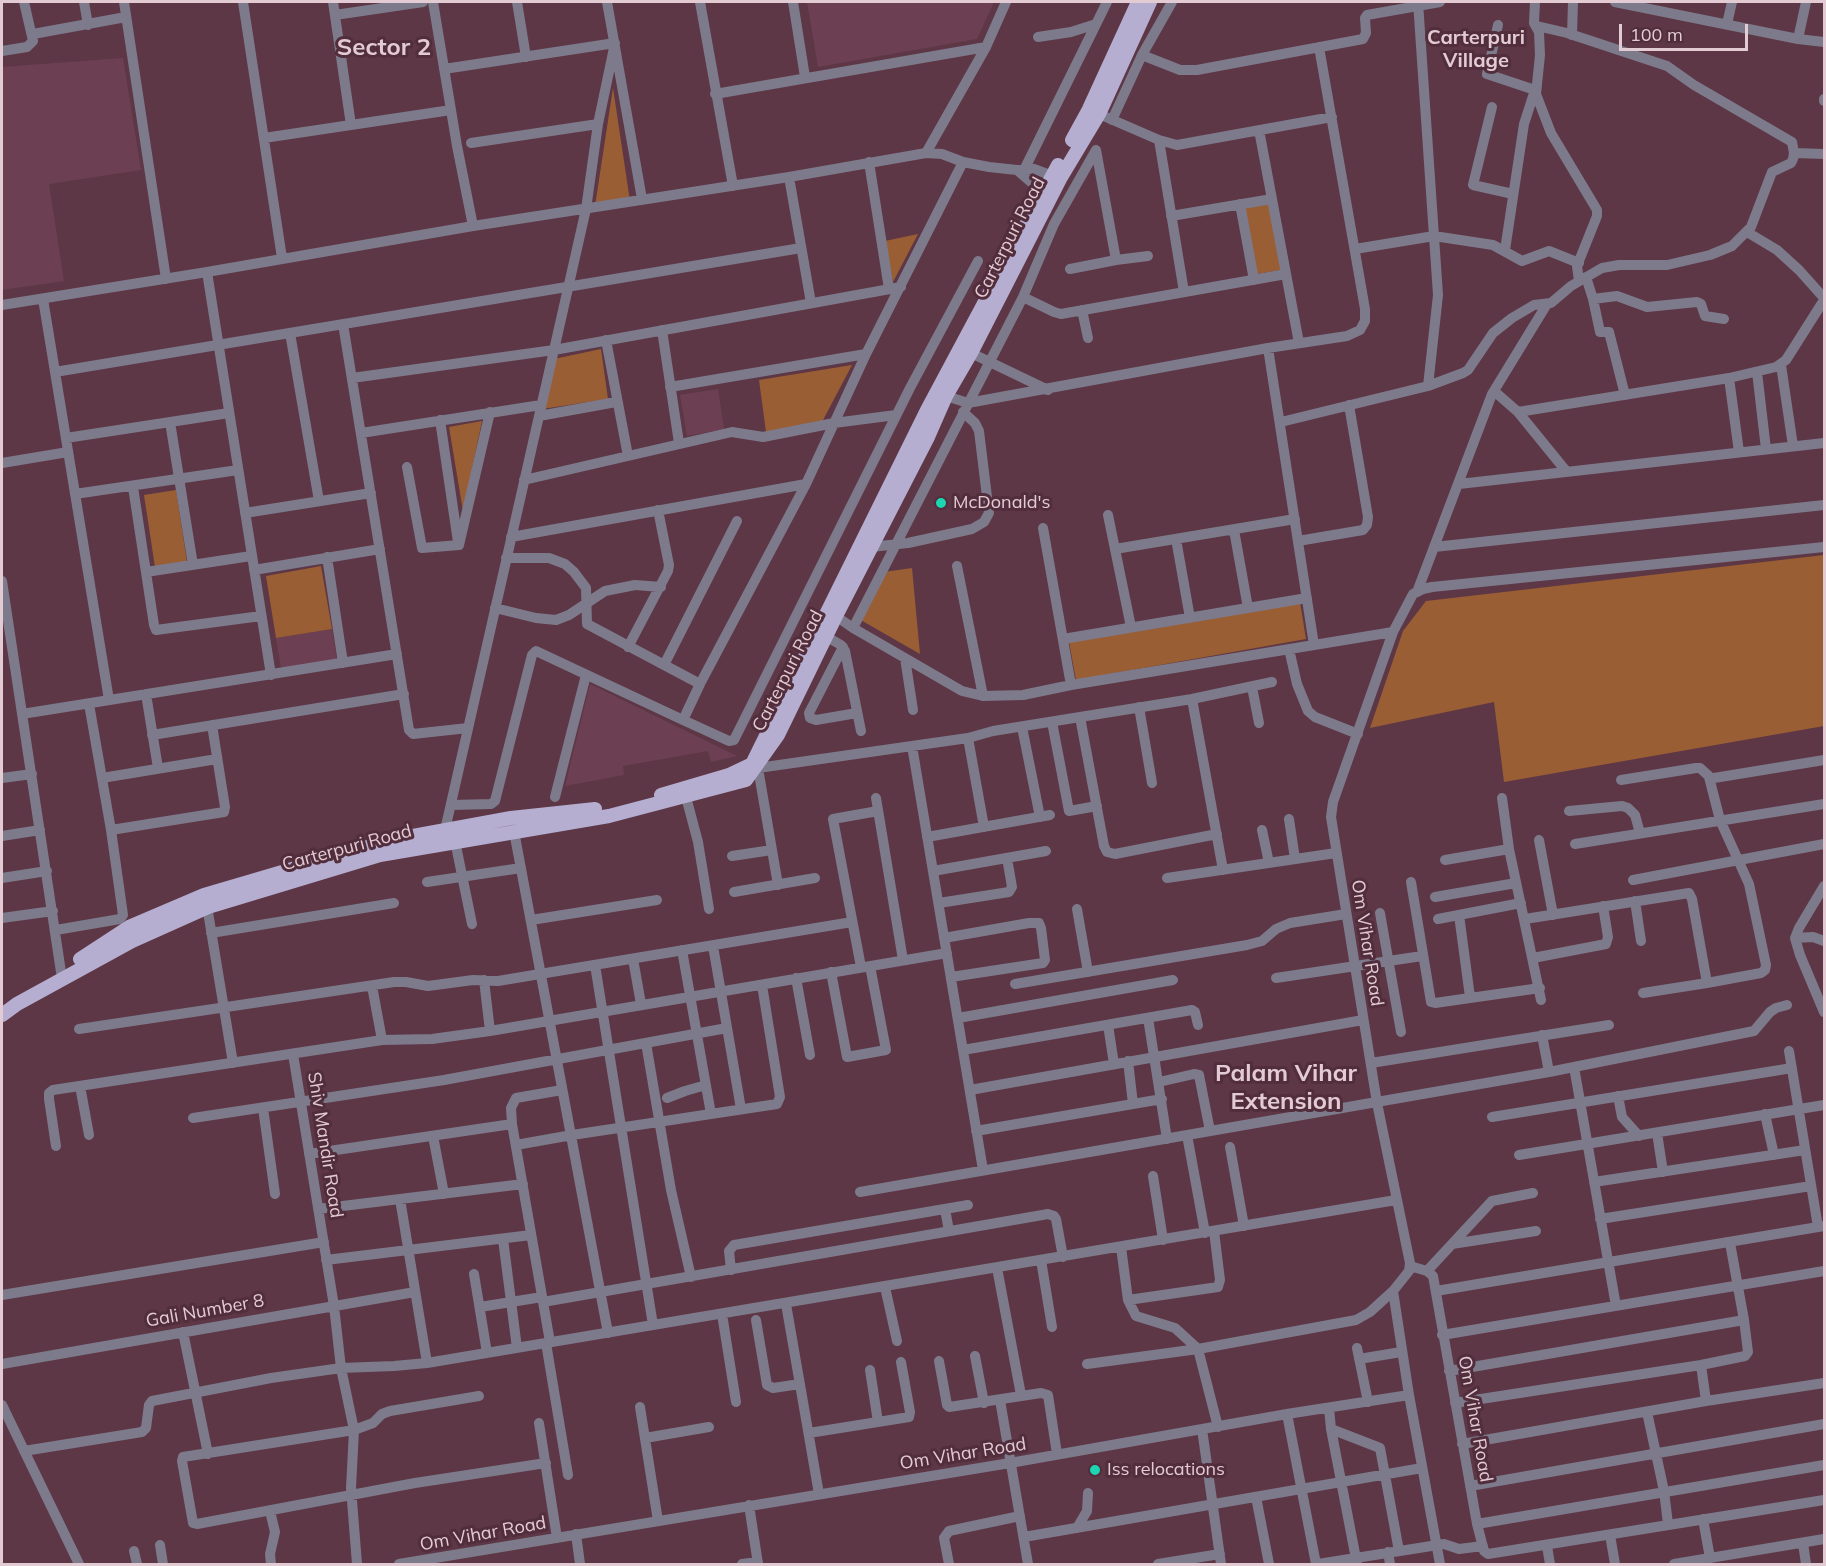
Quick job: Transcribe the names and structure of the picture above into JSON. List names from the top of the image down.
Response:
{
  "streets": {
    "main road": ["Carterpuri Road"],
    "street": ["Om Vihar Road", "Shiv Mandir Road", "Gali Number 8"]
  },
  "crossings": [
    ["Shiv Mandir Road", "Gali Number 8"]
  ],
  "districts": ["Carterpuri Village", "Sector 2", "Palam Vihar Extension"],
  "places": ["McDonald's", "Iss relocations"],
  "scale_bar": "100 m"
}
